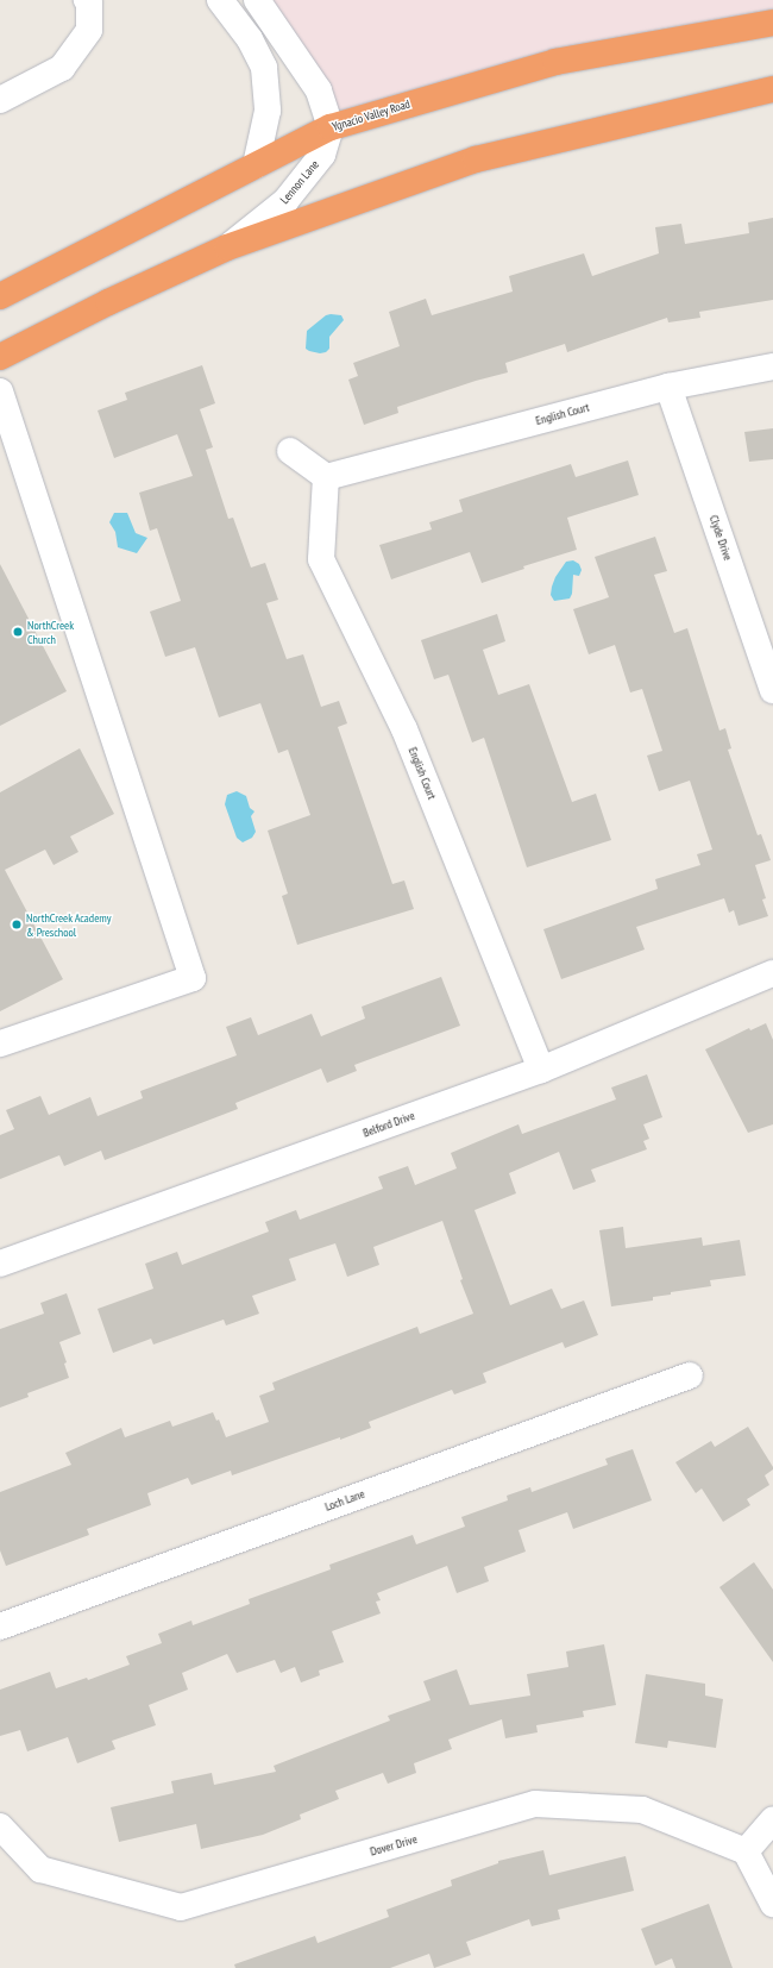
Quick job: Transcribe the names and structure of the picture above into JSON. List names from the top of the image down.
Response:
{
  "streets": {
    "highway": ["Ygnacio Valley Road"],
    "street": [
      "Lennon Lane",
      "English Court",
      "Clyde Drive",
      "Belford Drive",
      "Loch Lane",
      "Dover Drive"
    ]
  },
  "crossings": [
    ["Ygnacio Valley Road", "Lennon Lane"],
    ["English Court", "Clyde Drive"],
    ["English Court", "Belford Drive"]
  ],
  "places": ["NorthCreek Church", "NorthCreek Academy & Preschool"]
}
